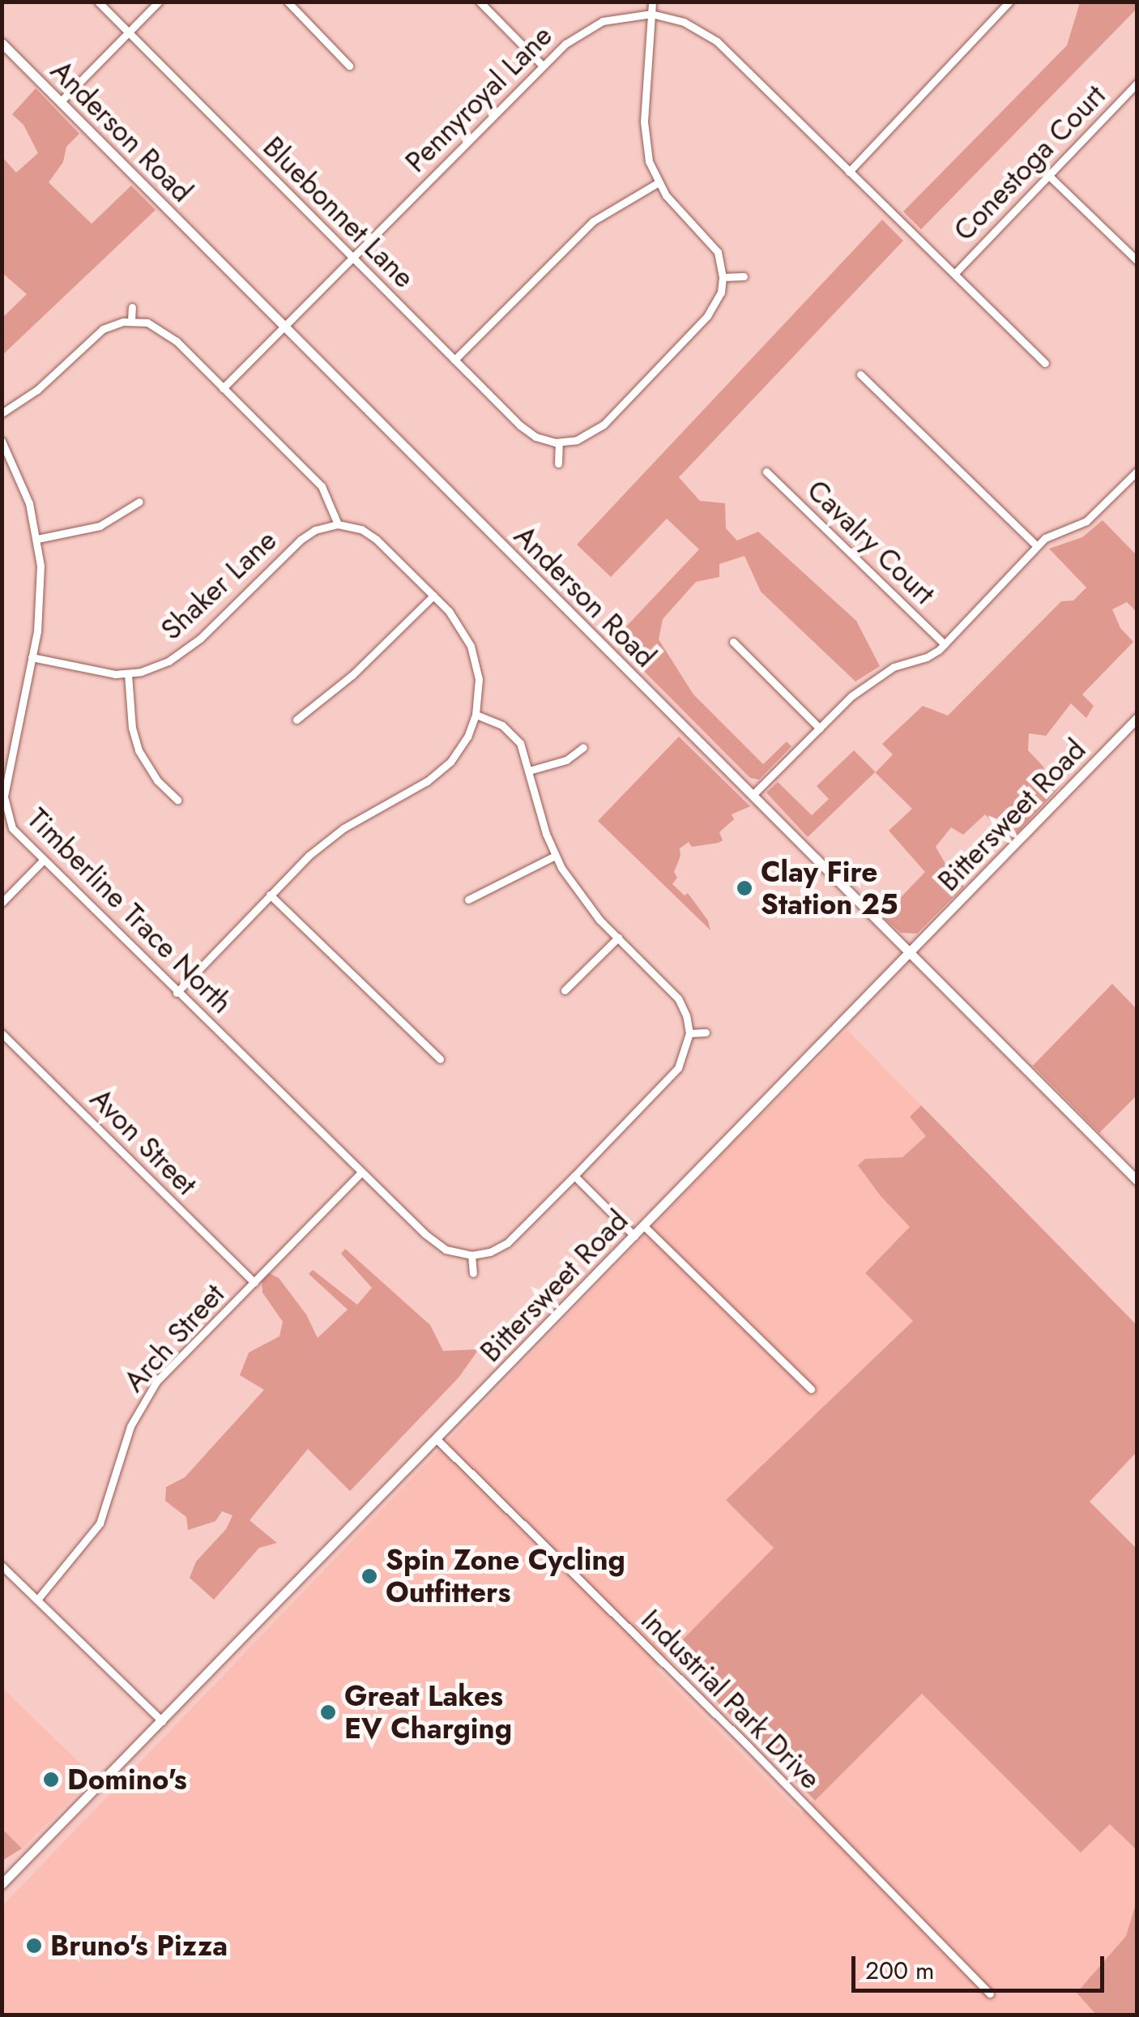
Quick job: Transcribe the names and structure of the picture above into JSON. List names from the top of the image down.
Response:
{
  "streets": {
    "street": [
      "Pennyroyal Lane",
      "Anderson Road",
      "Conestoga Court",
      "Bluebonnet Lane",
      "Cavalry Court",
      "Shaker Lane",
      "Bittersweet Road",
      "Timberline Trace North",
      "Avon Street",
      "Arch Street",
      "Industrial Park Drive"
    ]
  },
  "crossings": [
    ["Pennyroyal Lane", "Anderson Road"],
    ["Pennyroyal Lane", "Conestoga Court"],
    ["Pennyroyal Lane", "Bluebonnet Lane"],
    ["Anderson Road", "Bittersweet Road"],
    ["Shaker Lane", "Timberline Trace North"],
    ["Bittersweet Road", "Industrial Park Drive"],
    ["Timberline Trace North", "Arch Street"],
    ["Avon Street", "Arch Street"]
  ],
  "places": [
    "Clay Fire Station 25",
    "Spin Zone Cycling Outfitters",
    "Great Lakes EV Charging",
    "Domino's",
    "Bruno's Pizza"
  ],
  "scale_bar": "200 m"
}
